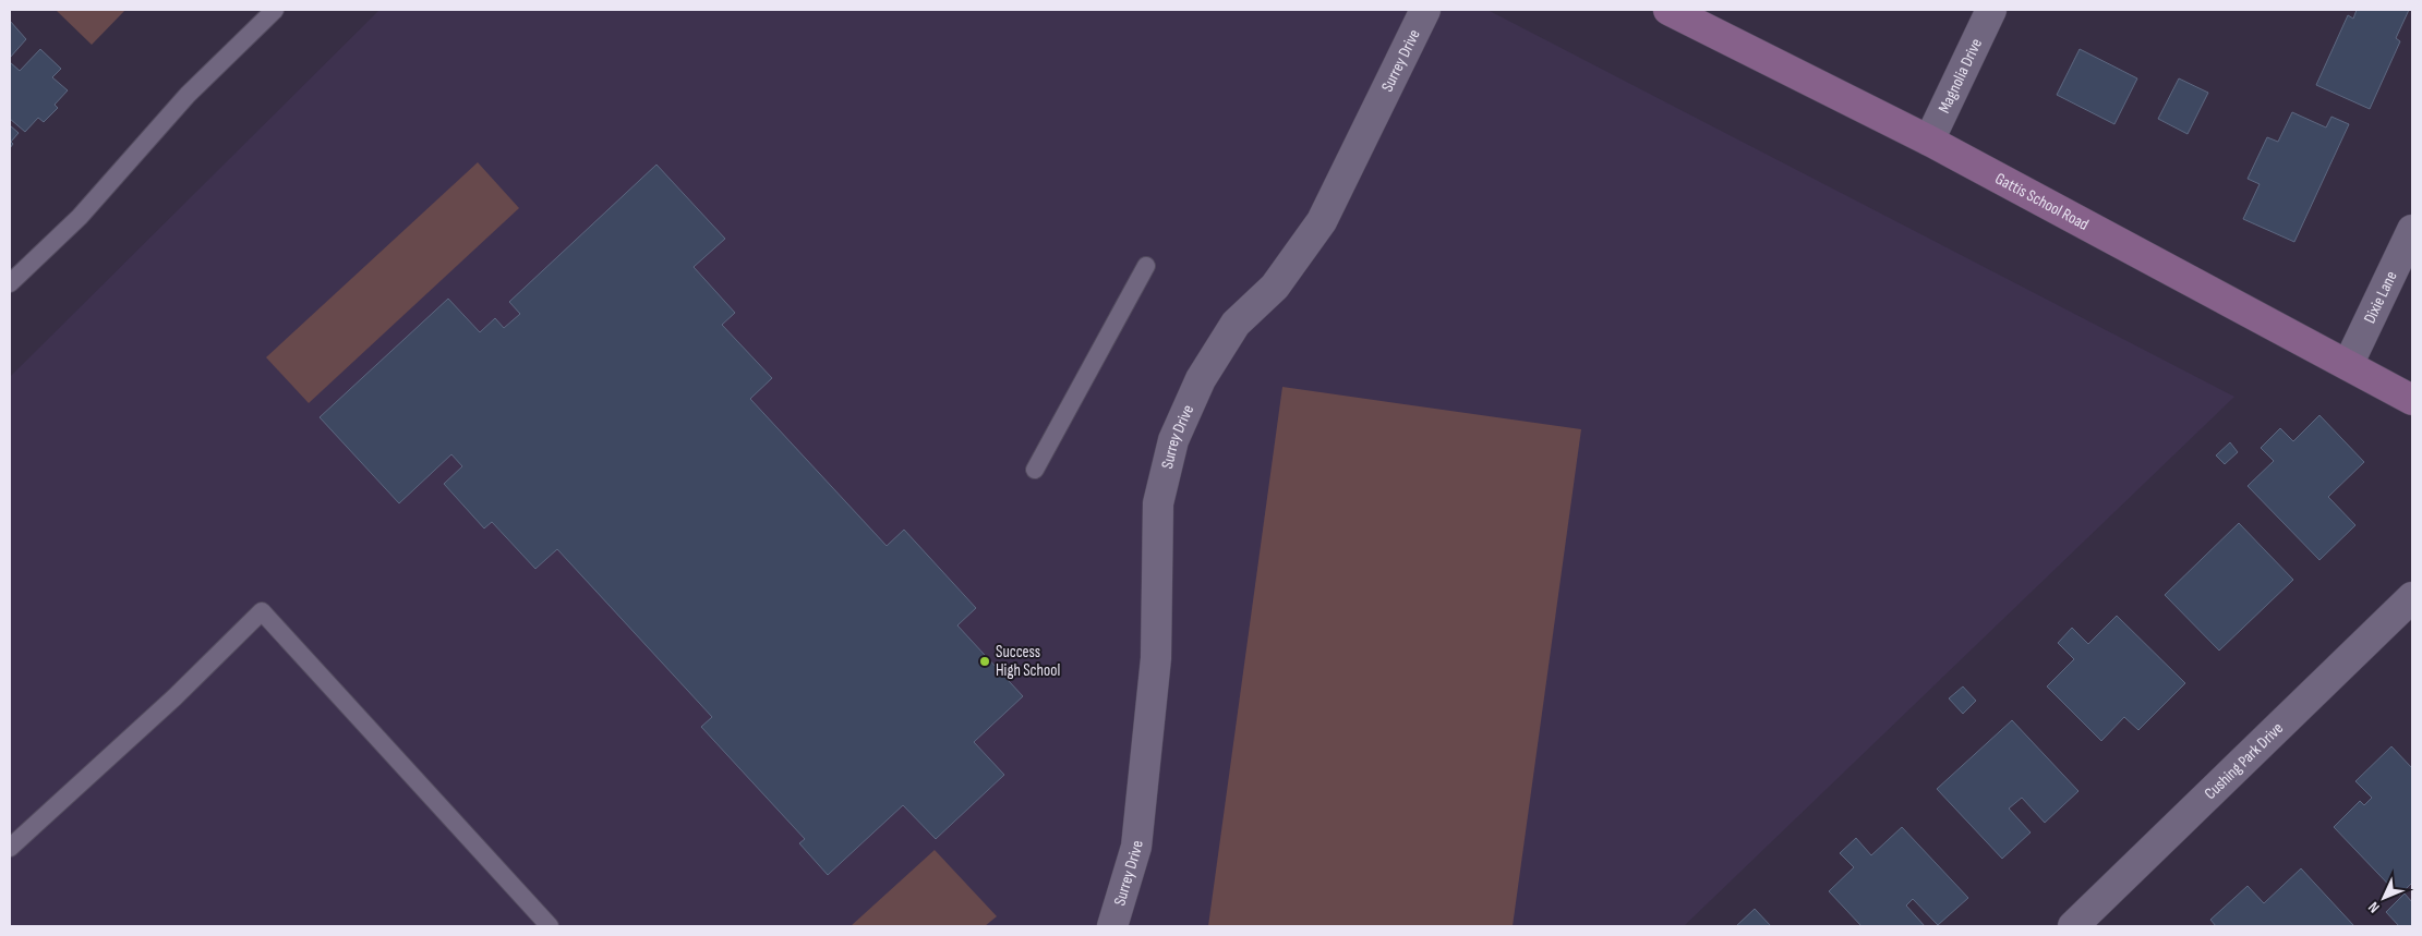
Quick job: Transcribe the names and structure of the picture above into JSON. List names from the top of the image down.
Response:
{
  "streets": {
    "main road": ["Gattis School Road"],
    "street": [
      "Surrey Drive",
      "Magnolia Drive",
      "Dixie Lane",
      "Cushing Park Drive"
    ]
  },
  "crossings": [
    ["Magnolia Drive", "Gattis School Road"],
    ["Gattis School Road", "Dixie Lane"]
  ],
  "places": ["Success High School"],
  "north": "bottom left"
}
